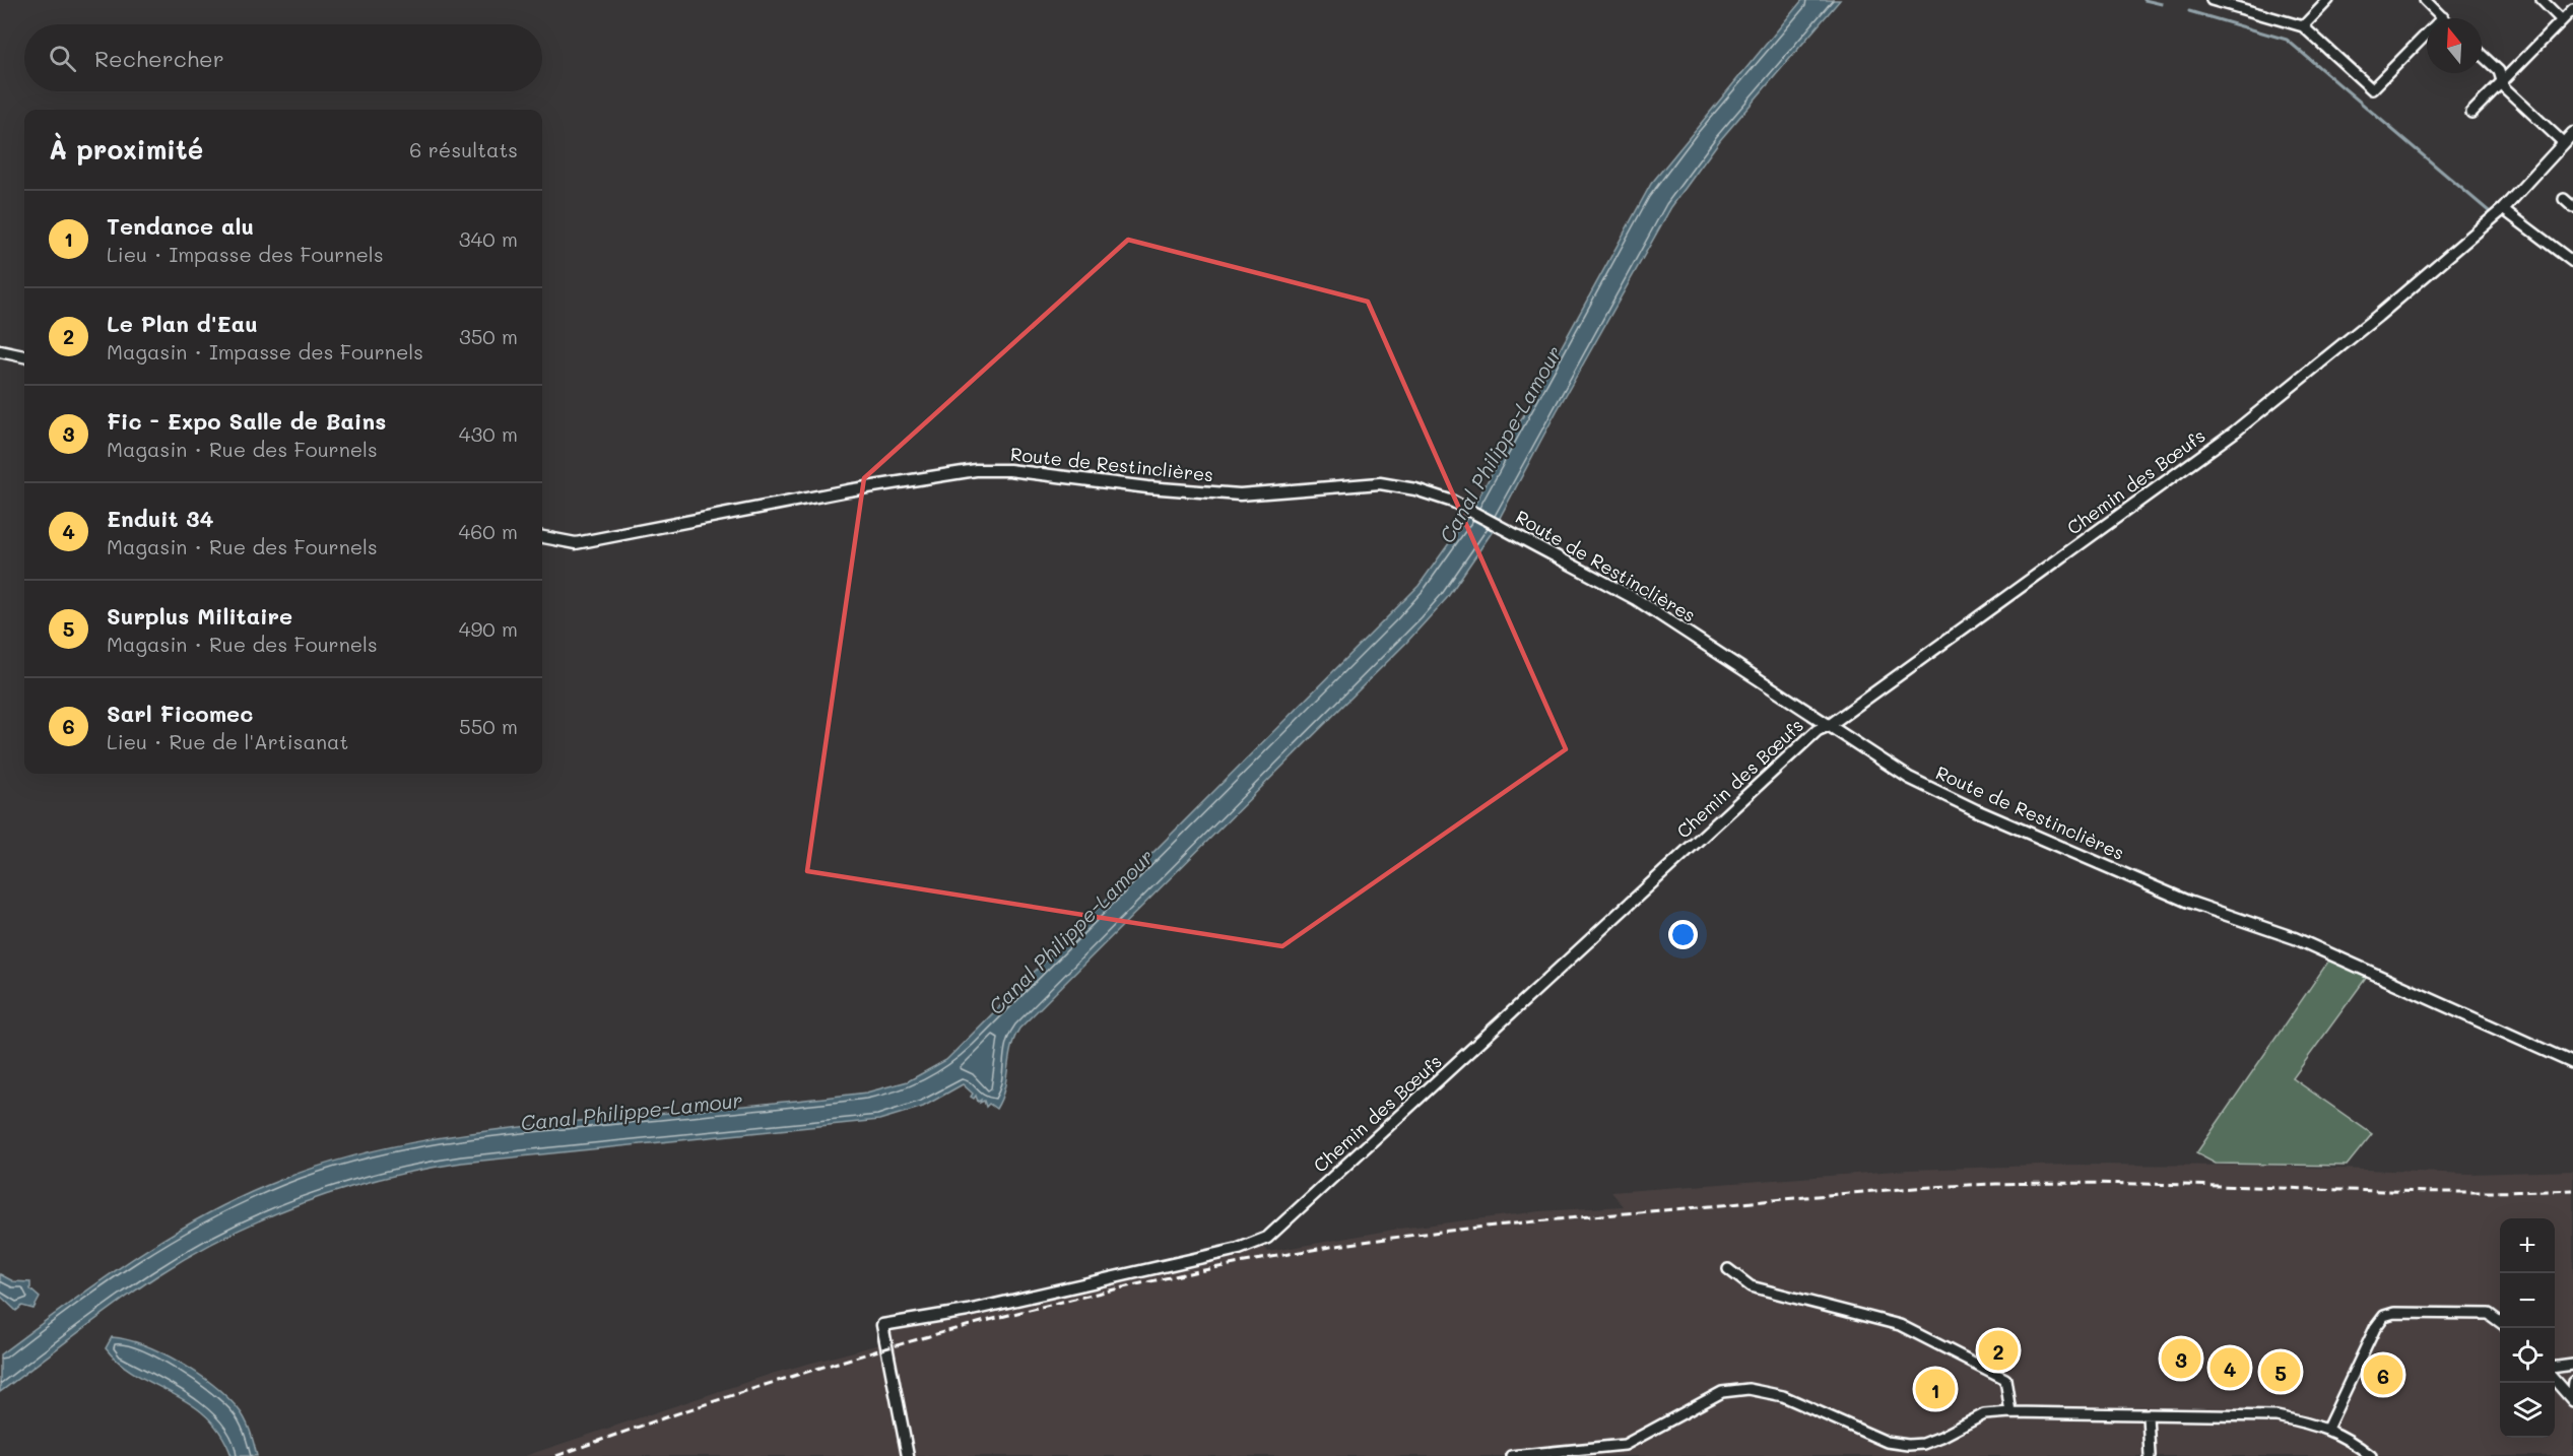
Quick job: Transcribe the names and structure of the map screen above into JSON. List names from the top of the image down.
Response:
{
  "streets": {
    "street": ["Route de Restinclières", "Chemin des Bœufs"]
  },
  "crossings": [
    ["Route de Restinclières", "Chemin des Bœufs"]
  ],
  "water": ["Canal Philippe-Lamour"],
  "north": "top",
  "page": {
    "search": "Rechercher",
    "heading": ["À proximité", "6 résultats"],
    "list": [
      {
        "mark": "1",
        "name": "Tendance alu",
        "note": "Lieu · Impasse des Fournels",
        "value": "340 m"
      },
      {
        "mark": "2",
        "name": "Le Plan d'Eau",
        "note": "Magasin · Impasse des Fournels",
        "value": "350 m"
      },
      {
        "mark": "3",
        "name": "Fic - Expo Salle de Bains",
        "note": "Magasin · Rue des Fournels",
        "value": "430 m"
      },
      {
        "mark": "4",
        "name": "Enduit 34",
        "note": "Magasin · Rue des Fournels",
        "value": "460 m"
      },
      {
        "mark": "5",
        "name": "Surplus Militaire",
        "note": "Magasin · Rue des Fournels",
        "value": "490 m"
      },
      {
        "mark": "6",
        "name": "Sarl Ficomec",
        "note": "Lieu · Rue de l'Artisanat",
        "value": "550 m"
      }
    ],
    "map_buttons": ["+", "−"],
    "pins": [
      "2",
      "3",
      "4",
      "5",
      "6",
      "1"
    ]
  }
}
